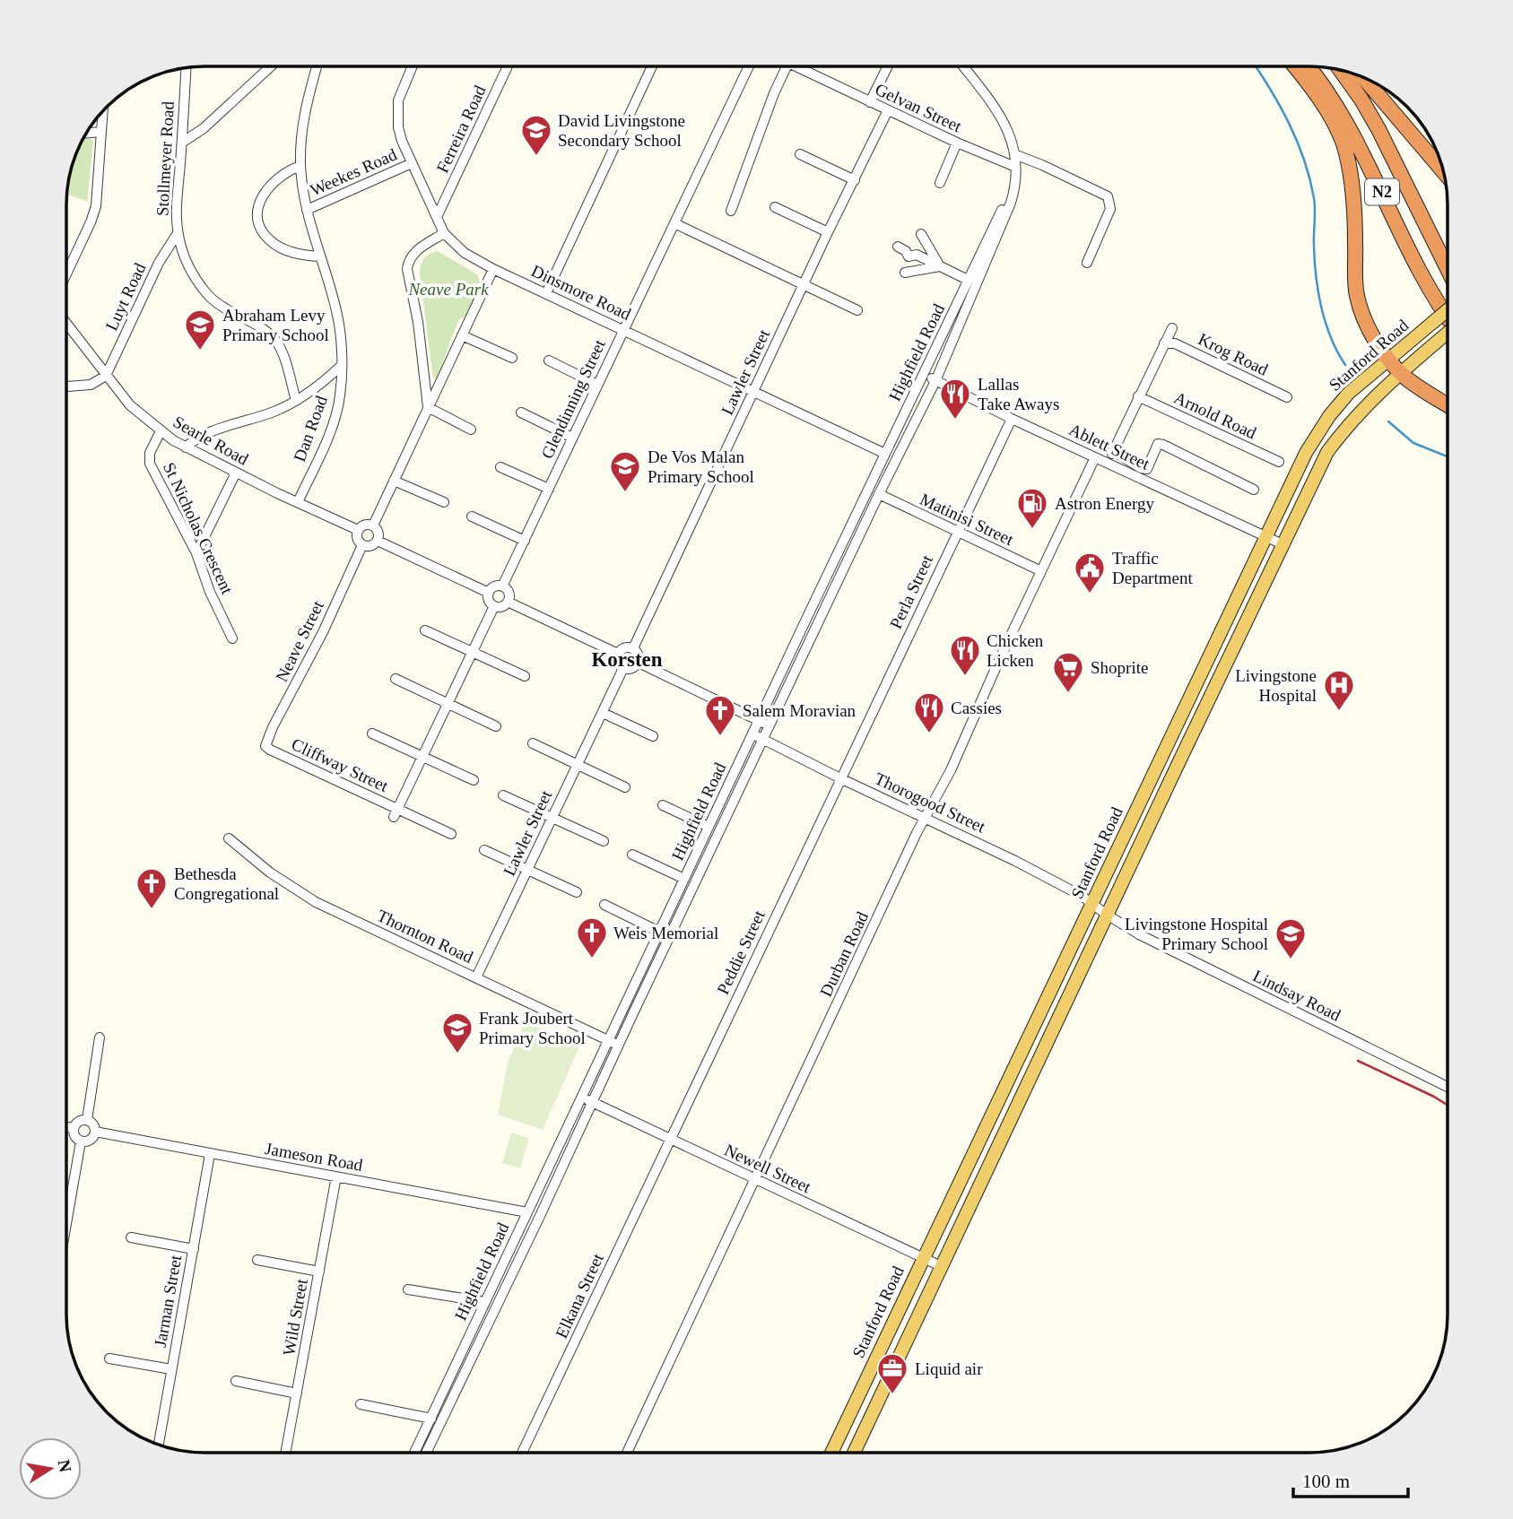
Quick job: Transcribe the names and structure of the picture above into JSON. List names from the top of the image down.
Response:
{
  "streets": {
    "highway": ["N2"],
    "main road": ["Stanford Road"],
    "street": [
      "Gelvan Street",
      "Ferreira Road",
      "Stollmeyer Road",
      "Weekes Road",
      "Dinsmore Road",
      "Luyt Road",
      "Highfield Road",
      "Krog Road",
      "Lawler Street",
      "Glendinning Street",
      "Arnold Road",
      "Dan Road",
      "Searle Road",
      "Ablett Street",
      "Matinisi Street",
      "St Nicholas Crescent",
      "Perla Street",
      "Neave Street",
      "Cliffway Street",
      "Thorogood Street",
      "Thornton Road",
      "Peddie Street",
      "Durban Road",
      "Lindsay Road",
      "Jameson Road",
      "Newell Street",
      "Elkana Street",
      "Jarman Street",
      "Wild Street"
    ]
  },
  "crossings": [
    ["Gelvan Street", "Highfield Road"],
    ["Gelvan Street", "Lawler Street"],
    ["Ferreira Road", "Dinsmore Road"],
    ["Stollmeyer Road", "Luyt Road"],
    ["Weekes Road", "Dinsmore Road"],
    ["Weekes Road", "Dan Road"],
    ["Dinsmore Road", "Highfield Road"],
    ["Dinsmore Road", "Lawler Street"],
    ["Dinsmore Road", "Glendinning Street"],
    ["Luyt Road", "Searle Road"],
    ["Highfield Road", "Ablett Street"],
    ["Highfield Road", "Matinisi Street"],
    ["Highfield Road", "Thorogood Street"],
    ["Highfield Road", "Thornton Road"],
    ["Highfield Road", "Jameson Road"],
    ["Highfield Road", "Newell Street"],
    ["Stanford Road", "Ablett Street"],
    ["Stanford Road", "Thorogood Street"],
    ["Stanford Road", "Lindsay Road"],
    ["Stanford Road", "Newell Street"],
    ["Lawler Street", "Thornton Road"],
    ["Dan Road", "Searle Road"],
    ["Searle Road", "St Nicholas Crescent"],
    ["Searle Road", "Neave Street"],
    ["Ablett Street", "Perla Street"],
    ["Ablett Street", "Durban Road"],
    ["Matinisi Street", "Perla Street"],
    ["Matinisi Street", "Durban Road"],
    ["Perla Street", "Thorogood Street"],
    ["Perla Street", "Peddie Street"],
    ["Neave Street", "Cliffway Street"],
    ["Thorogood Street", "Peddie Street"],
    ["Thorogood Street", "Durban Road"],
    ["Thorogood Street", "Lindsay Road"],
    ["Peddie Street", "Newell Street"],
    ["Peddie Street", "Elkana Street"],
    ["Durban Road", "Newell Street"],
    ["Jameson Road", "Jarman Street"],
    ["Jameson Road", "Wild Street"],
    ["Newell Street", "Elkana Street"]
  ],
  "districts": ["Korsten"],
  "parks": ["Neave Park"],
  "places": {
    "school or university": [
      "David Livingstone Secondary School",
      "Abraham Levy Primary School",
      "De Vos Malan Primary School",
      "Livingstone Hospital Primary School",
      "Frank Joubert Primary School"
    ],
    "restaurant": ["Lallas Take Aways", "Chicken Licken", "Cassies"],
    "fuel station": ["Astron Energy"],
    "public building": ["Traffic Department"],
    "supermarket": ["Shoprite"],
    "hospital": ["Livingstone Hospital"],
    "church": ["Salem Moravian", "Bethesda Congregational", "Weis Memorial"],
    "office": ["Liquid air"]
  },
  "scale_bar": "100 m",
  "north": "right"
}
